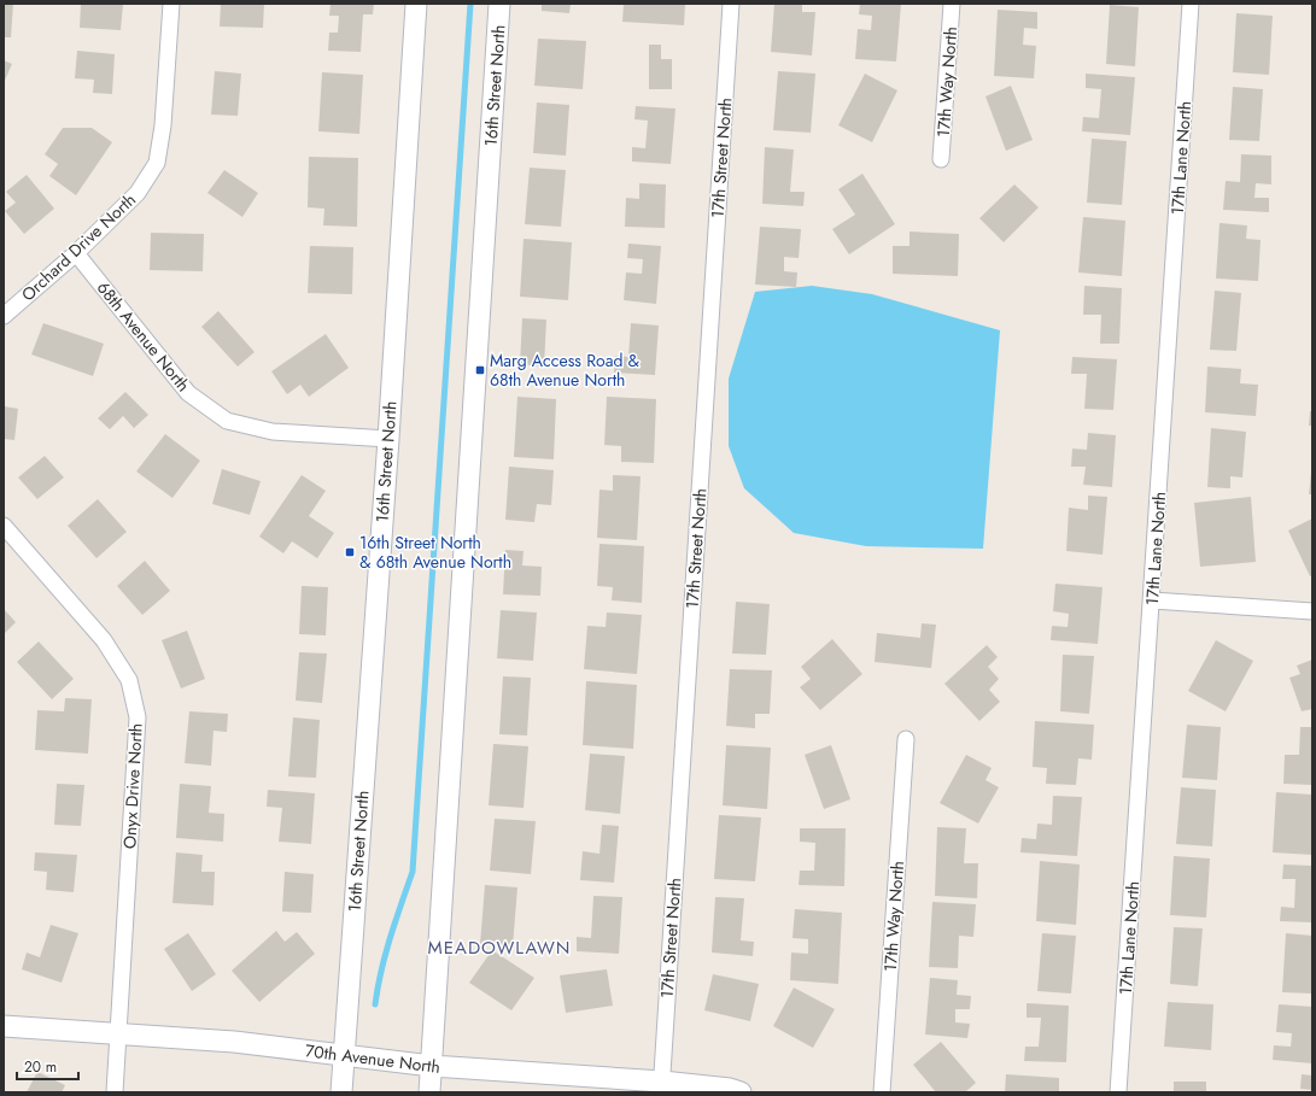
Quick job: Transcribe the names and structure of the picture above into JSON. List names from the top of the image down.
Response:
{
  "streets": {
    "street": [
      "17th Way North",
      "16th Street North",
      "17th Street North",
      "17th Lane North",
      "Orchard Drive North",
      "68th Avenue North",
      "Onyx Drive North",
      "70th Avenue North"
    ]
  },
  "crossings": [
    ["16th Street North", "68th Avenue North"],
    ["16th Street North", "70th Avenue North"],
    ["17th Street North", "70th Avenue North"],
    ["Orchard Drive North", "68th Avenue North"],
    ["Onyx Drive North", "70th Avenue North"]
  ],
  "districts": ["MEADOWLAWN"],
  "places": {
    "transit": ["Marg Access Road & 68th Avenue North", "16th Street North & 68th Avenue North"]
  },
  "scale_bar": "20 m"
}
